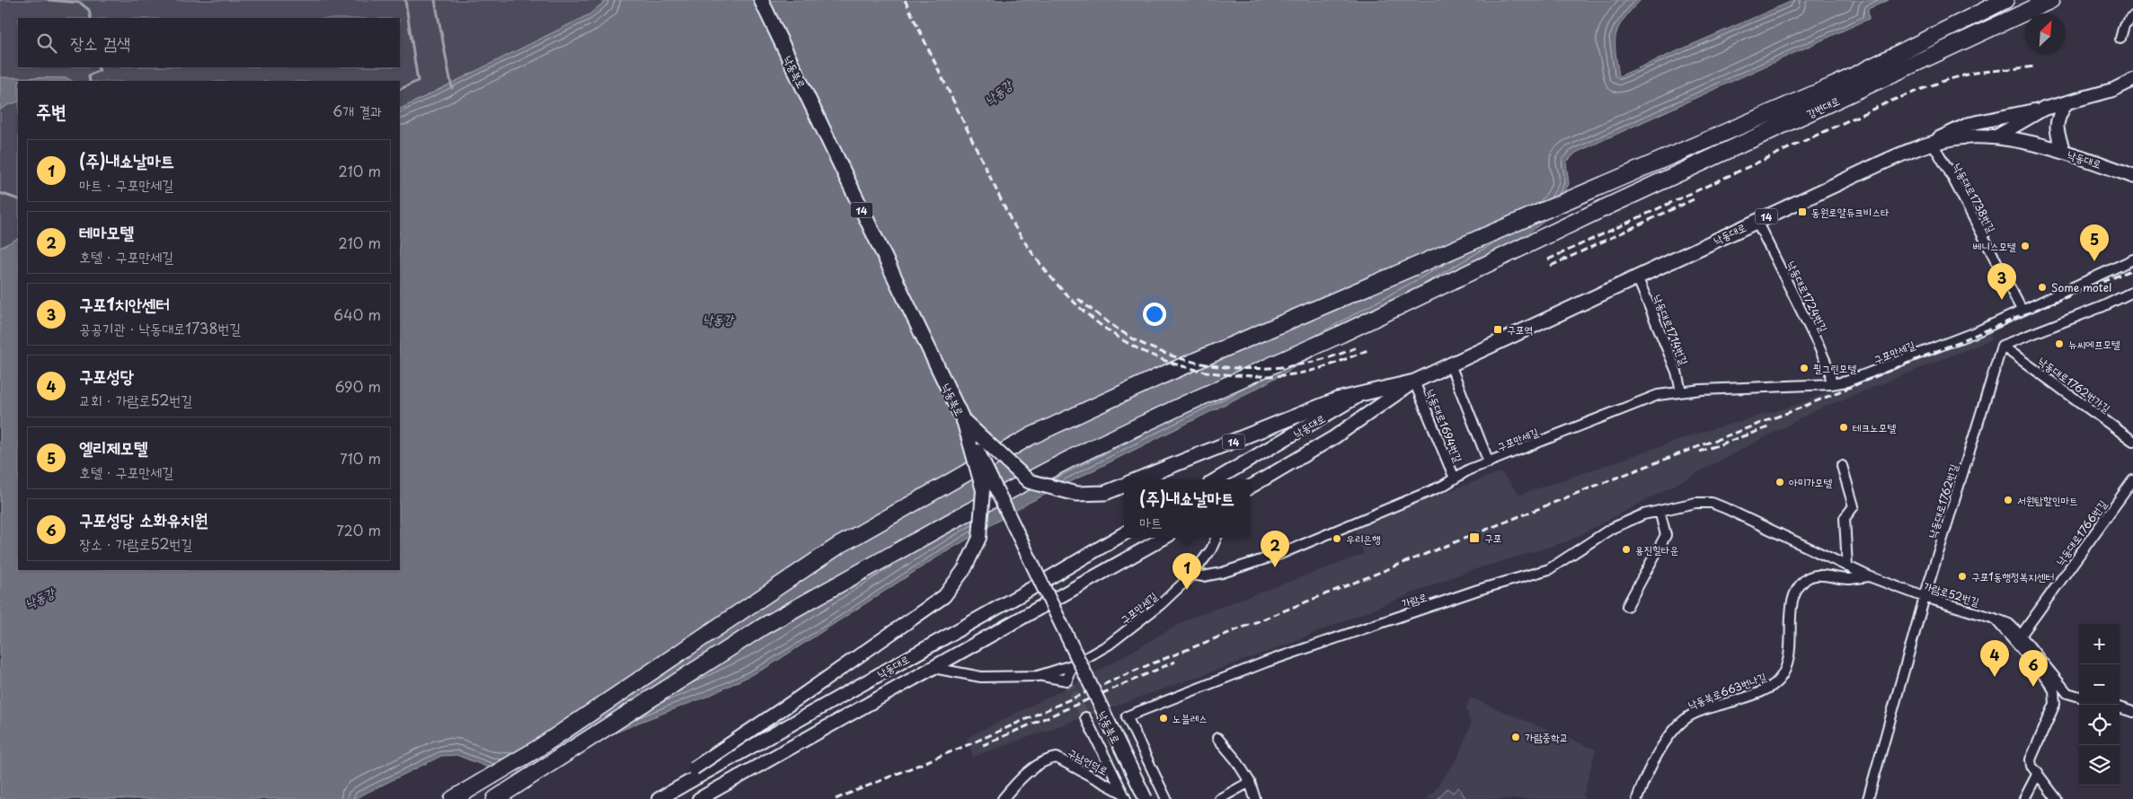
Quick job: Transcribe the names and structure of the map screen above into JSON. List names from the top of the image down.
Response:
{
  "streets": {
    "highway": ["강변대로"],
    "main road": ["낙동북로", "낙동대로", "14"],
    "street": [
      "낙동대로1738번길",
      "낙동대로1724번길",
      "낙동대로1714번길",
      "구포만세길",
      "낙동대로1762번가길",
      "낙동대로1694번길",
      "낙동대로1762번길",
      "낙동대로1766번길",
      "가람로52번길",
      "가람로",
      "낙동북로663번나길",
      "구남언덕로"
    ]
  },
  "crossings": [
    ["낙동북로", "14"],
    ["낙동대로", "낙동대로1738번길"],
    ["낙동대로", "14"],
    ["낙동대로", "낙동대로1724번길"],
    ["낙동대로", "낙동대로1714번길"],
    ["낙동대로", "구포만세길"],
    ["낙동대로", "낙동대로1694번길"],
    ["낙동대로1738번길", "구포만세길"],
    ["14", "낙동대로1694번길"],
    ["낙동대로1724번길", "구포만세길"],
    ["낙동대로1714번길", "구포만세길"],
    ["구포만세길", "낙동대로1694번길"],
    ["낙동대로1762번가길", "낙동대로1762번길"],
    ["낙동대로1762번길", "가람로52번길"],
    ["낙동대로1766번길", "가람로52번길"],
    ["가람로52번길", "가람로"],
    ["가람로52번길", "낙동북로663번나길"]
  ],
  "water": ["낙동강"],
  "places": {
    "transit": ["동원로얄듀크비스타", "구포역", "구포"],
    "other": [
      "베니스모텔",
      "Some motel",
      "뉴씨에프모텔",
      "필그린모텔",
      "테크노모텔",
      "아미가모텔",
      "서원탑할인마트",
      "우리은행",
      "용진힐타운",
      "구포1동행정복지센터",
      "노블레스",
      "가람중학교"
    ]
  },
  "north": "top right",
  "page": {
    "search": "장소 검색",
    "heading": ["주변", "6개 결과"],
    "list": [
      {
        "mark": "1",
        "name": "(주)내쇼날마트",
        "note": "마트 · 구포만세길",
        "value": "210 m"
      },
      {
        "mark": "2",
        "name": "테마모텔",
        "note": "호텔 · 구포만세길",
        "value": "210 m"
      },
      {
        "mark": "3",
        "name": "구포1치안센터",
        "note": "공공기관 · 낙동대로1738번길",
        "value": "640 m"
      },
      {
        "mark": "4",
        "name": "구포성당",
        "note": "교회 · 가람로52번길",
        "value": "690 m"
      },
      {
        "mark": "5",
        "name": "엘리제모텔",
        "note": "호텔 · 구포만세길",
        "value": "710 m"
      },
      {
        "mark": "6",
        "name": "구포성당 소화유치원",
        "note": "장소 · 가람로52번길",
        "value": "720 m"
      }
    ],
    "pins": [
      "5",
      "3",
      "2",
      "1",
      "4",
      "6"
    ],
    "popup": ["(주)내쇼날마트", "마트"],
    "map_buttons": ["+", "−"]
  }
}
